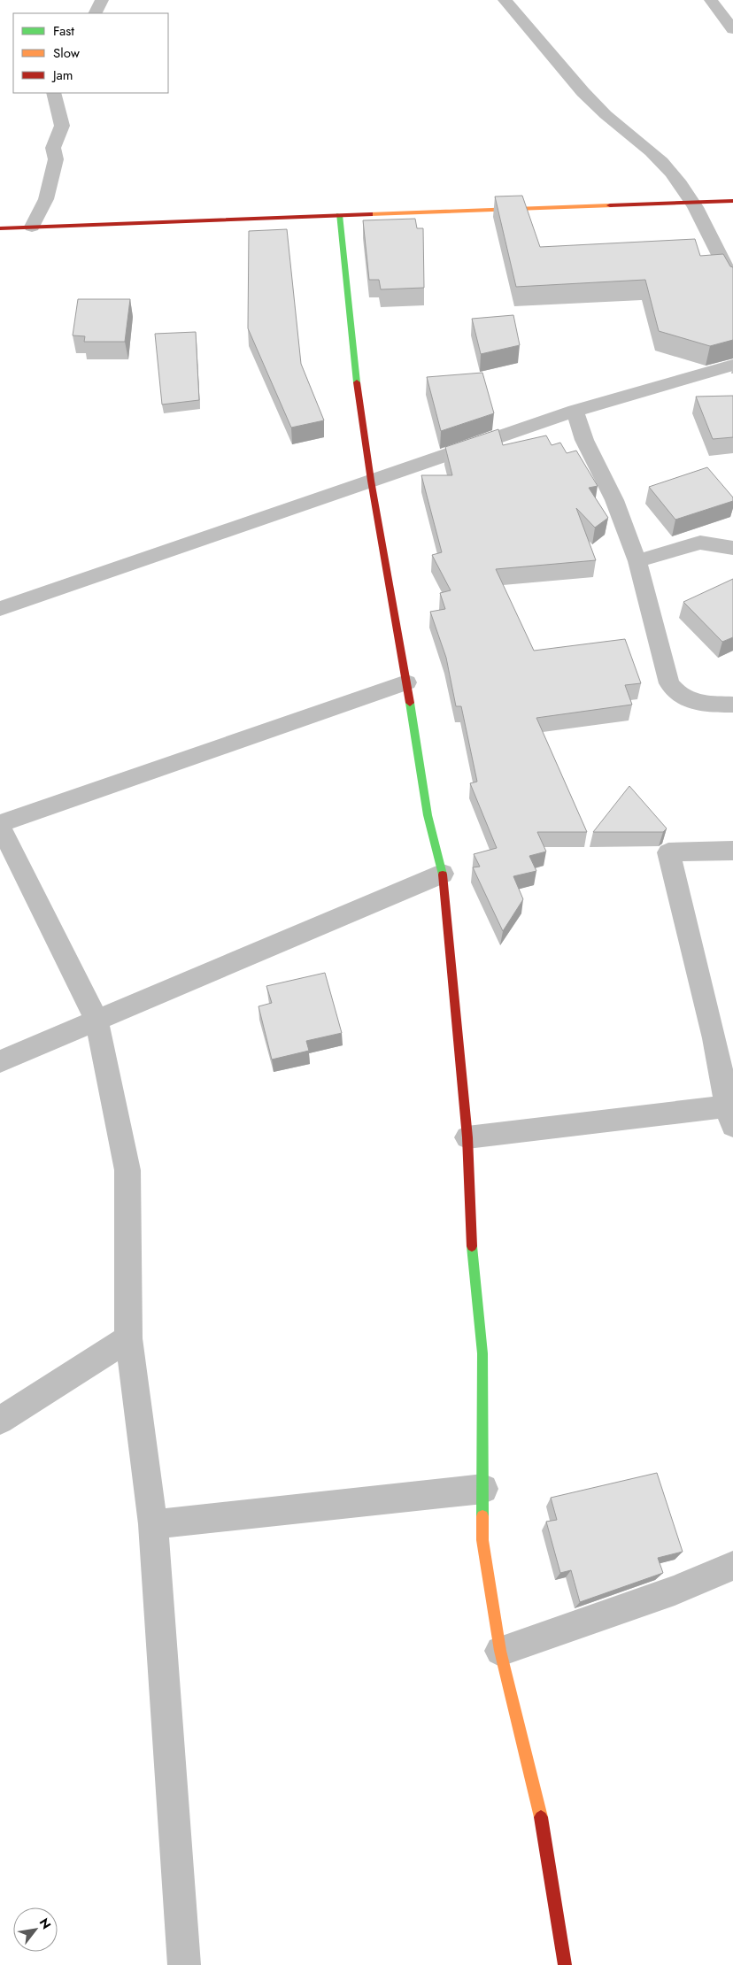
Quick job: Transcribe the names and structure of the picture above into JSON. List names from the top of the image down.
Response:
{
  "legend": ["Fast", "Slow", "Jam"],
  "north": "top right"
}
